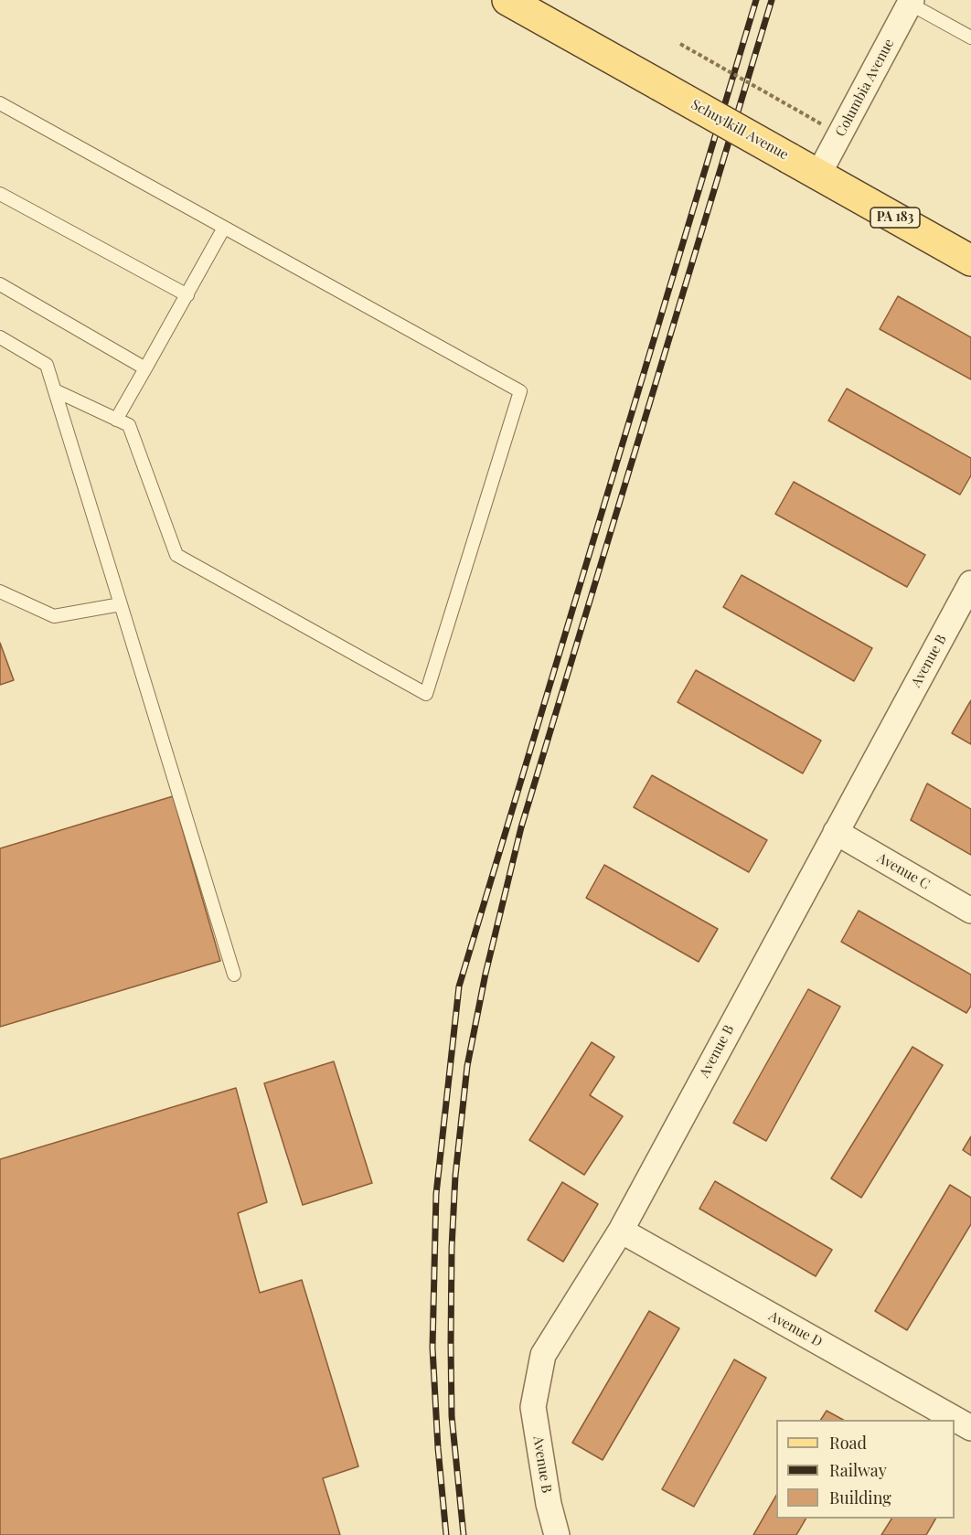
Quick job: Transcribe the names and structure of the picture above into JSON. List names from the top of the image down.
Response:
{
  "streets": {
    "main road": ["Schuylkill Avenue", "PA 183"],
    "street": [
      "Columbia Avenue",
      "Avenue B",
      "Avenue C",
      "Avenue D"
    ]
  },
  "crossings": [
    ["Columbia Avenue", "Schuylkill Avenue"],
    ["Avenue B", "Avenue C"],
    ["Avenue B", "Avenue D"]
  ],
  "legend": ["Road", "Railway", "Building"]
}
